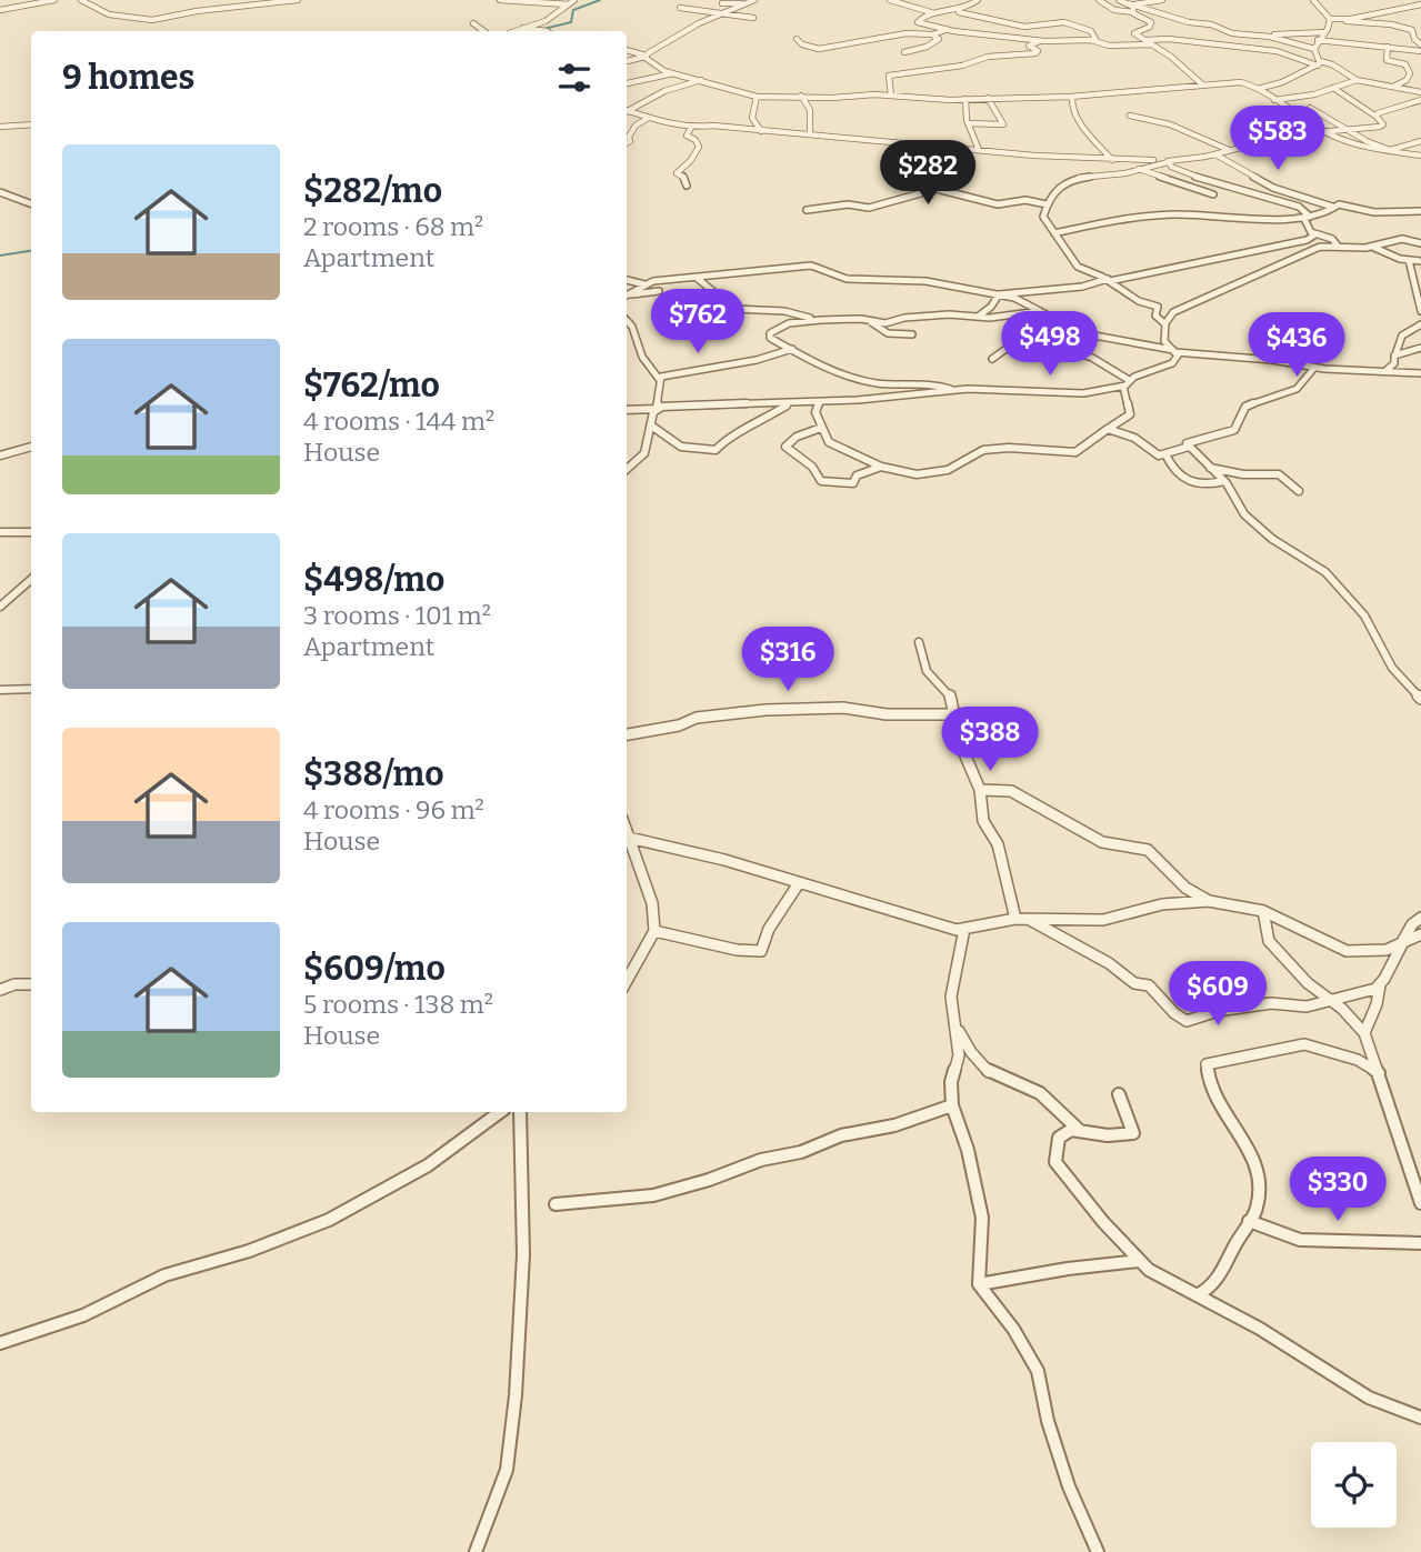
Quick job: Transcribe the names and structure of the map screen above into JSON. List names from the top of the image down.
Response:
{
  "page": {
    "heading": "9 homes",
    "price": [
      "$583",
      "$282",
      "$762",
      "$498",
      "$436",
      "$316",
      "$388",
      "$609",
      "$330"
    ],
    "list": [
      {
        "name": "$282/mo",
        "note": "2 rooms · 68 m² · Apartment"
      },
      {
        "name": "$762/mo",
        "note": "4 rooms · 144 m² · House"
      },
      {
        "name": "$498/mo",
        "note": "3 rooms · 101 m² · Apartment"
      },
      {
        "name": "$388/mo",
        "note": "4 rooms · 96 m² · House"
      },
      {
        "name": "$609/mo",
        "note": "5 rooms · 138 m² · House"
      }
    ]
  }
}
